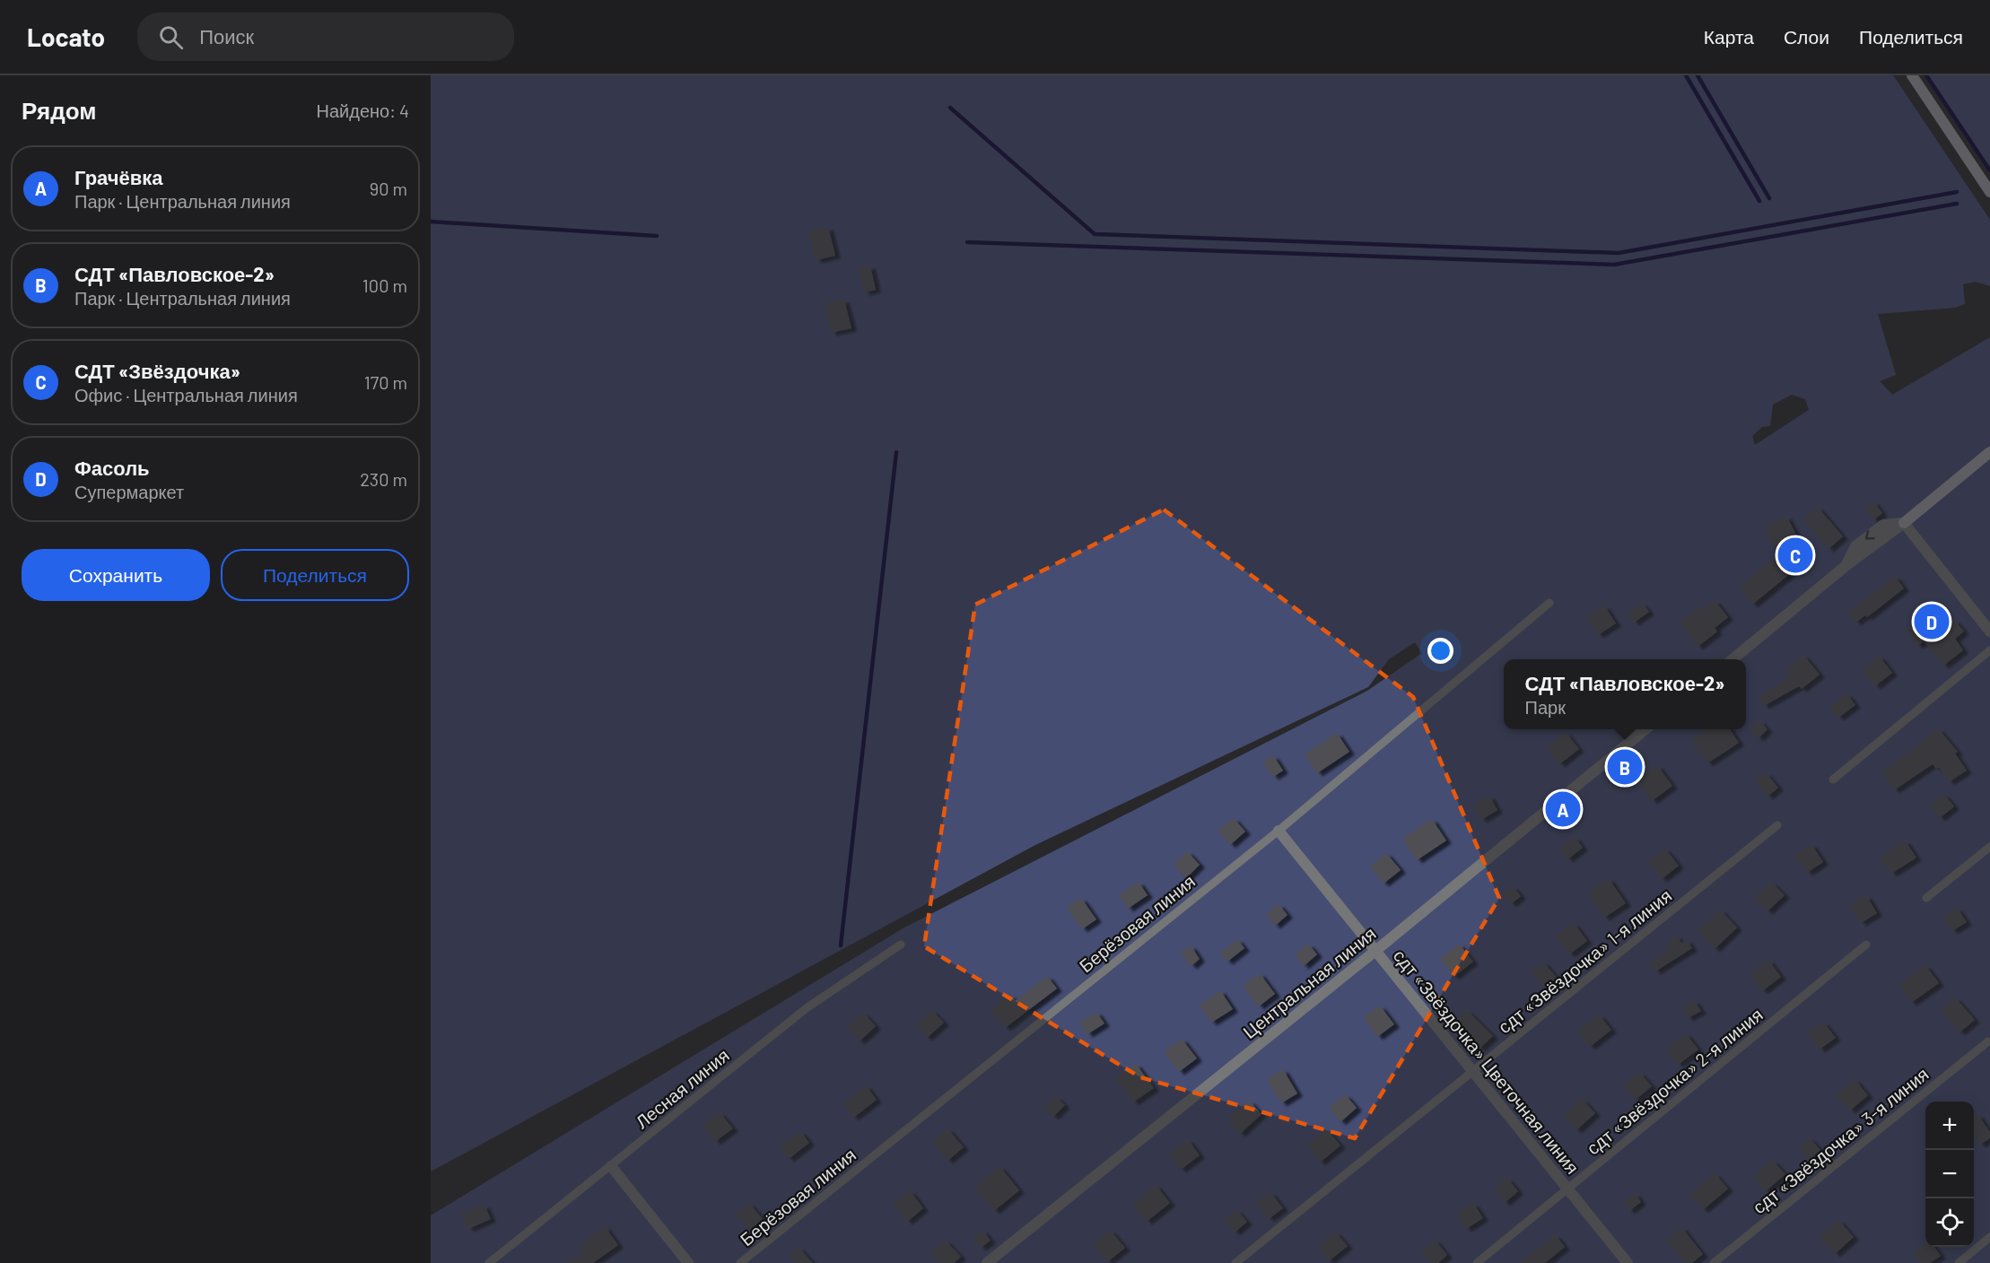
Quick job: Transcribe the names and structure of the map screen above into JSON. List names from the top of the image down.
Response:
{
  "streets": {
    "street": ["Центральная линия", "сдт «Звёздочка» Цветочная линия"],
    "lane": [
      "Берёзовая линия",
      "сдт «Звёздочка» 1-я линия",
      "сдт «Звёздочка» 2-я линия",
      "Лесная линия",
      "сдт «Звёздочка» 3-я линия"
    ]
  },
  "crossings": [
    ["Берёзовая линия", "сдт «Звёздочка» Цветочная линия"],
    ["сдт «Звёздочка» 1-я линия", "сдт «Звёздочка» Цветочная линия"],
    ["Центральная линия", "сдт «Звёздочка» Цветочная линия"],
    ["сдт «Звёздочка» Цветочная линия", "сдт «Звёздочка» 2-я линия"]
  ],
  "page": {
    "header": "Locato",
    "search": "Поиск",
    "nav": ["Карта", "Слои", "Поделиться"],
    "heading": ["Рядом", "Найдено: 4"],
    "list": [
      {
        "mark": "A",
        "name": "Грачёвка",
        "note": "Парк · Центральная линия",
        "value": "90 m"
      },
      {
        "mark": "B",
        "name": "СДТ «Павловское-2»",
        "note": "Парк · Центральная линия",
        "value": "100 m"
      },
      {
        "mark": "C",
        "name": "СДТ «Звёздочка»",
        "note": "Офис · Центральная линия",
        "value": "170 m"
      },
      {
        "mark": "D",
        "name": "Фасоль",
        "note": "Супермаркет",
        "value": "230 m"
      }
    ],
    "buttons": ["Сохранить", "Поделиться"],
    "pins": [
      "C",
      "D",
      "B",
      "A"
    ],
    "popup": ["СДТ «Павловское-2»", "Парк"],
    "map_buttons": ["+", "−"]
  }
}
